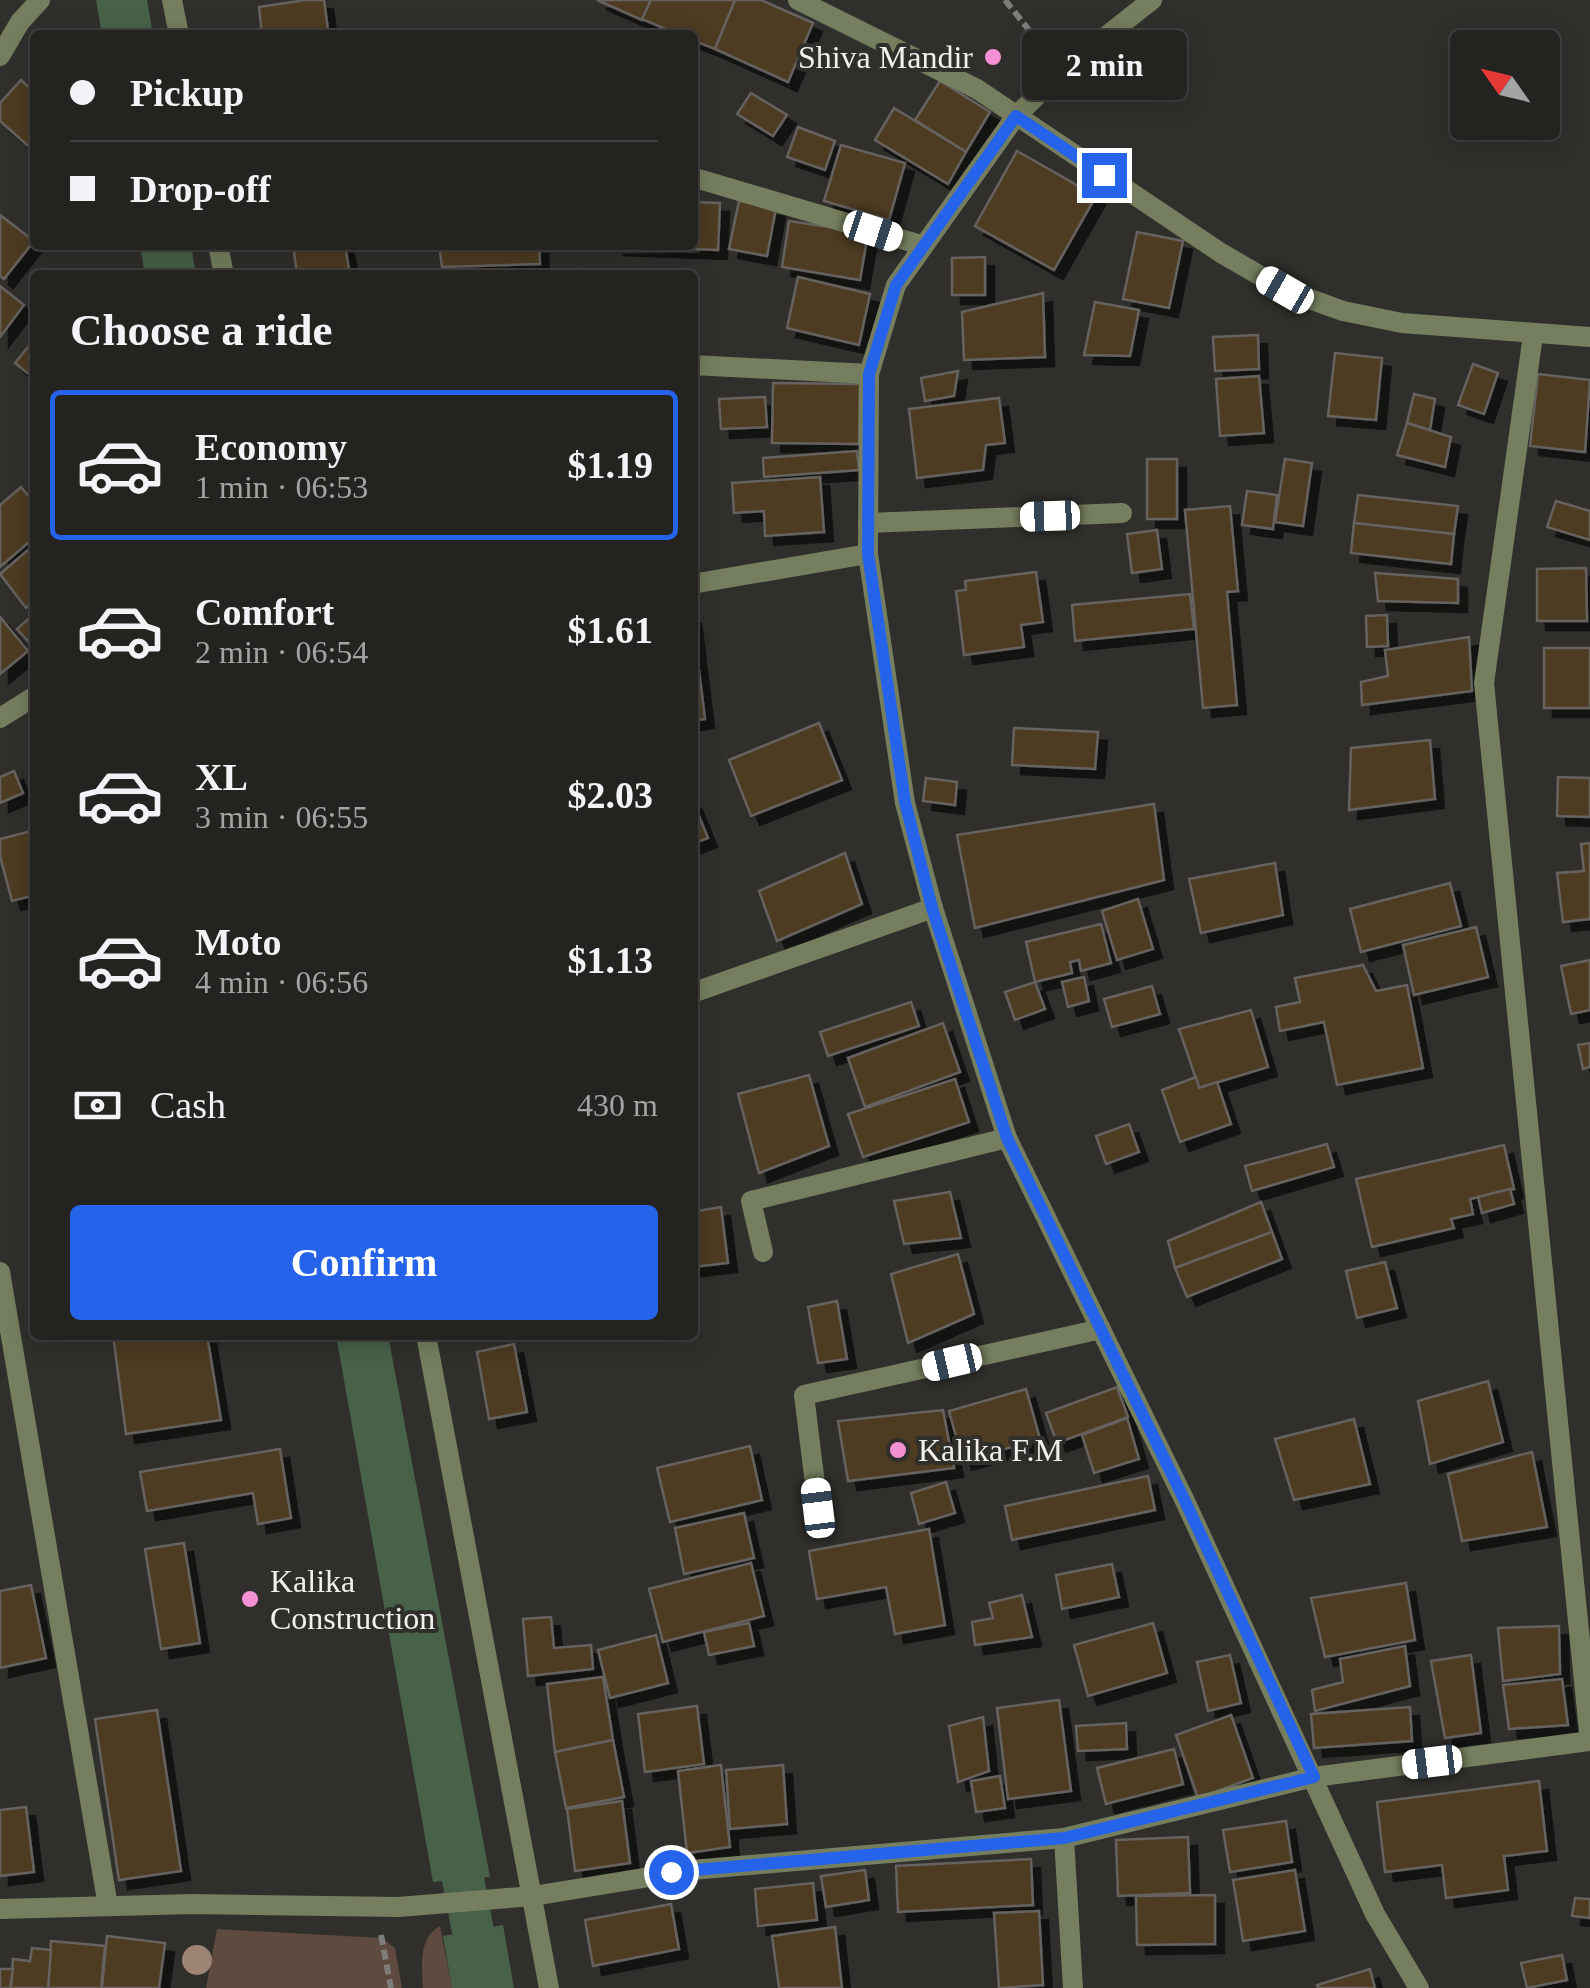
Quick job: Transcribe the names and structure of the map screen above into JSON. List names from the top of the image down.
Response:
{
  "places": ["Shiva Mandir", "Kalika F.M", "Kalika Construction"],
  "north": "top left",
  "page": {
    "bubble": "2 min",
    "banner": ["Pickup", "Drop-off"],
    "heading": "Choose a ride",
    "list": [
      {
        "name": "Economy",
        "note": "1 min · 06:53",
        "value": "$1.19"
      },
      {
        "name": "Comfort",
        "note": "2 min · 06:54",
        "value": "$1.61"
      },
      {
        "name": "XL",
        "note": "3 min · 06:55",
        "value": "$2.03"
      },
      {
        "name": "Moto",
        "note": "4 min · 06:56",
        "value": "$1.13"
      }
    ],
    "pay": ["Cash", "430 m"],
    "buttons": "Confirm"
  }
}
